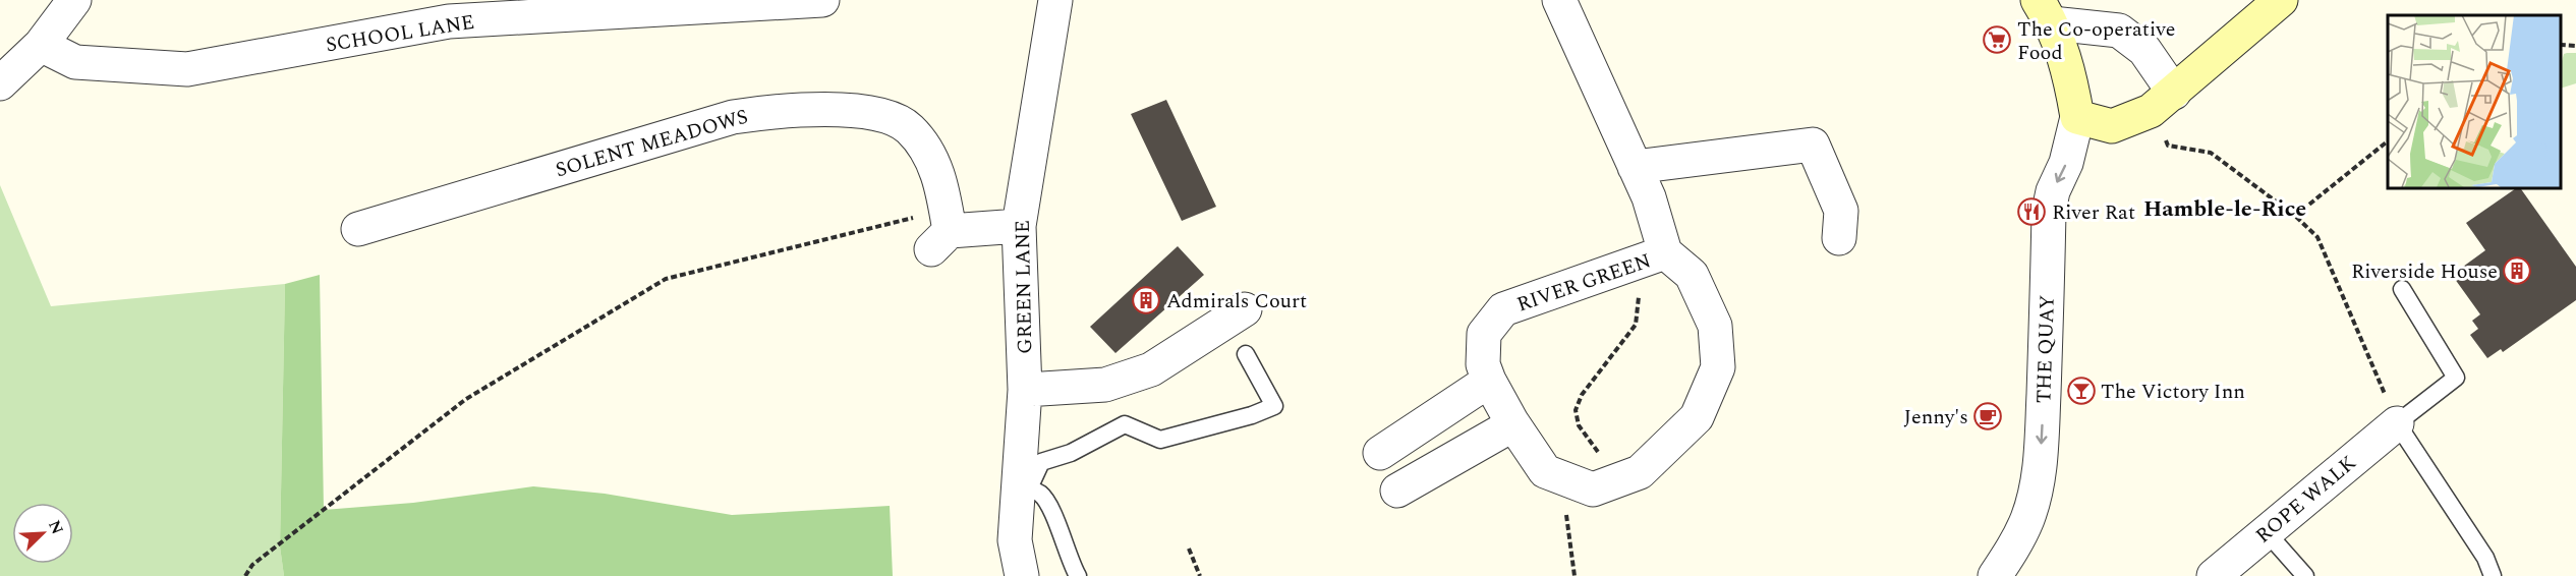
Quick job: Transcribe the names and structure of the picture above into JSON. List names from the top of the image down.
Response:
{
  "streets": {
    "street": [
      "SCHOOL LANE",
      "SOLENT MEADOWS",
      "RIVER GREEN",
      "GREEN LANE",
      "THE QUAY",
      "ROPE WALK"
    ]
  },
  "one_way": ["THE QUAY"],
  "districts": ["Hamble-le-Rice"],
  "places": {
    "supermarket": ["The Co-operative Food"],
    "restaurant": ["River Rat"],
    "building": ["Riverside House", "Admirals Court"],
    "bar": ["The Victory Inn"],
    "cafe": ["Jenny's"]
  },
  "north": "top right"
}
